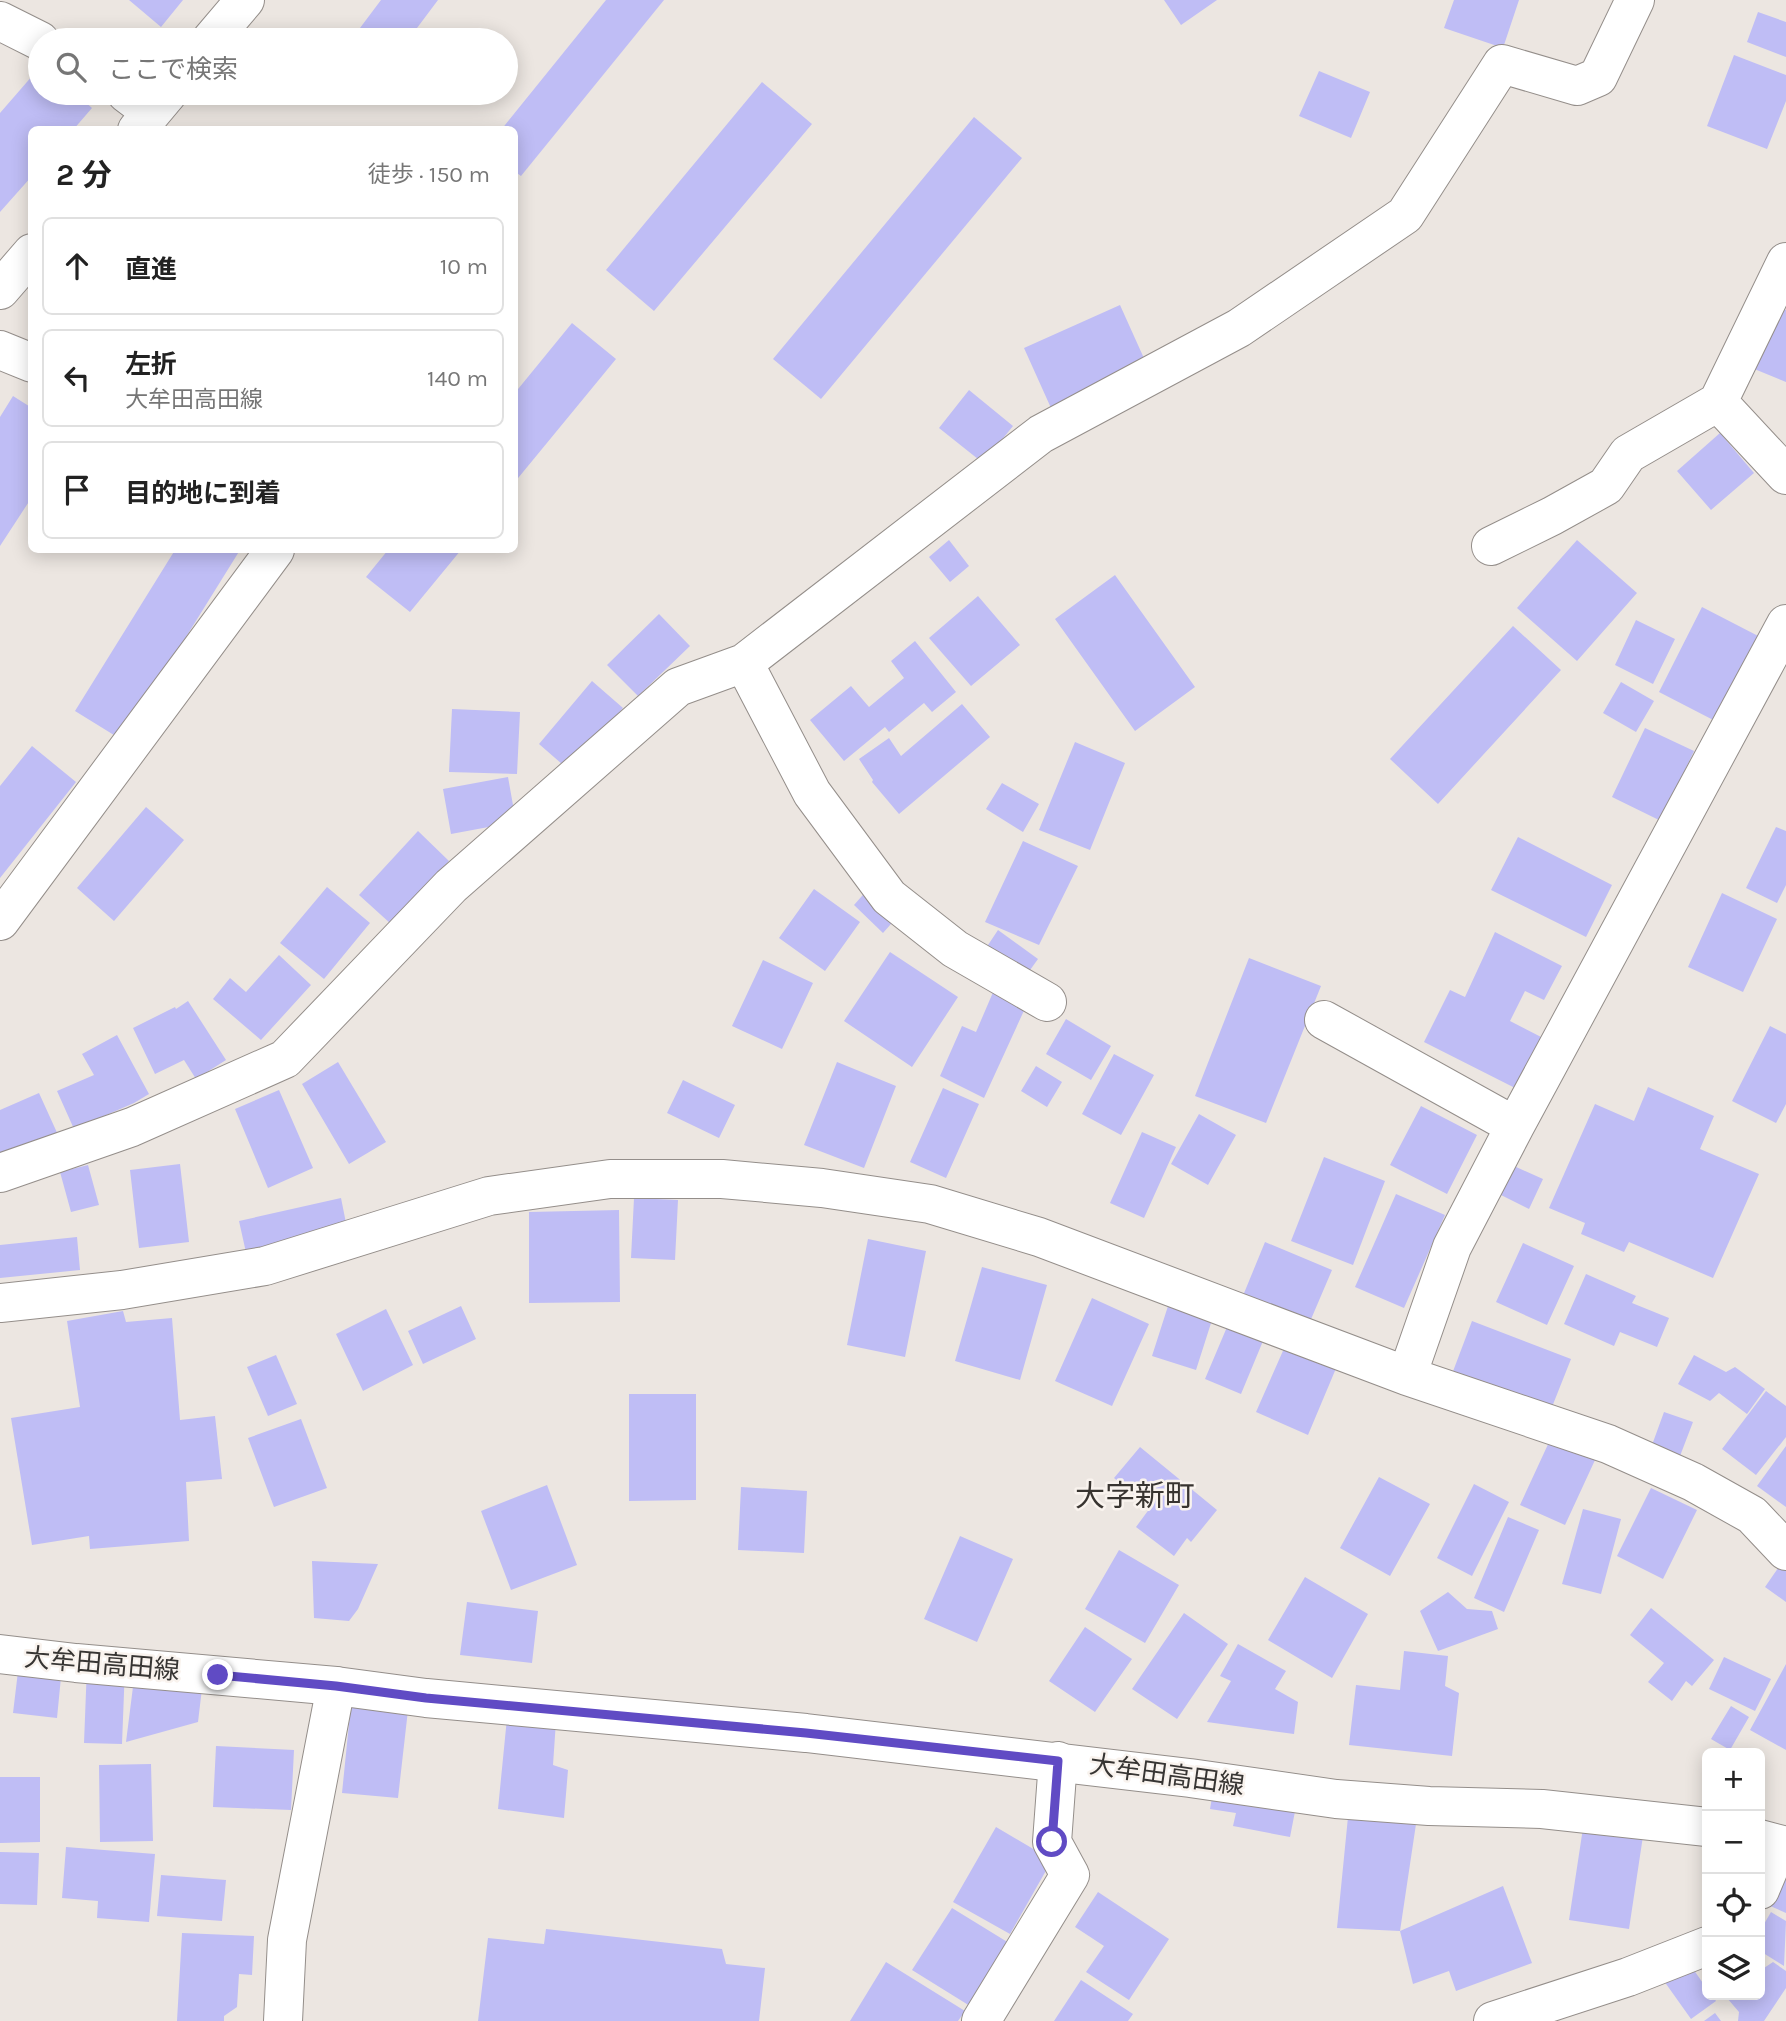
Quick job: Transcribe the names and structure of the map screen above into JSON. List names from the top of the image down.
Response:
{
  "streets": {
    "street": ["大牟田高田線"]
  },
  "districts": ["大字新町"],
  "page": {
    "search": "ここで検索",
    "heading": ["2 分", "徒歩 · 150 m"],
    "list": [
      ["直進", "10 m"],
      ["左折", "大牟田高田線", "140 m"],
      "目的地に到着"
    ],
    "map_buttons": ["+", "−"]
  }
}
